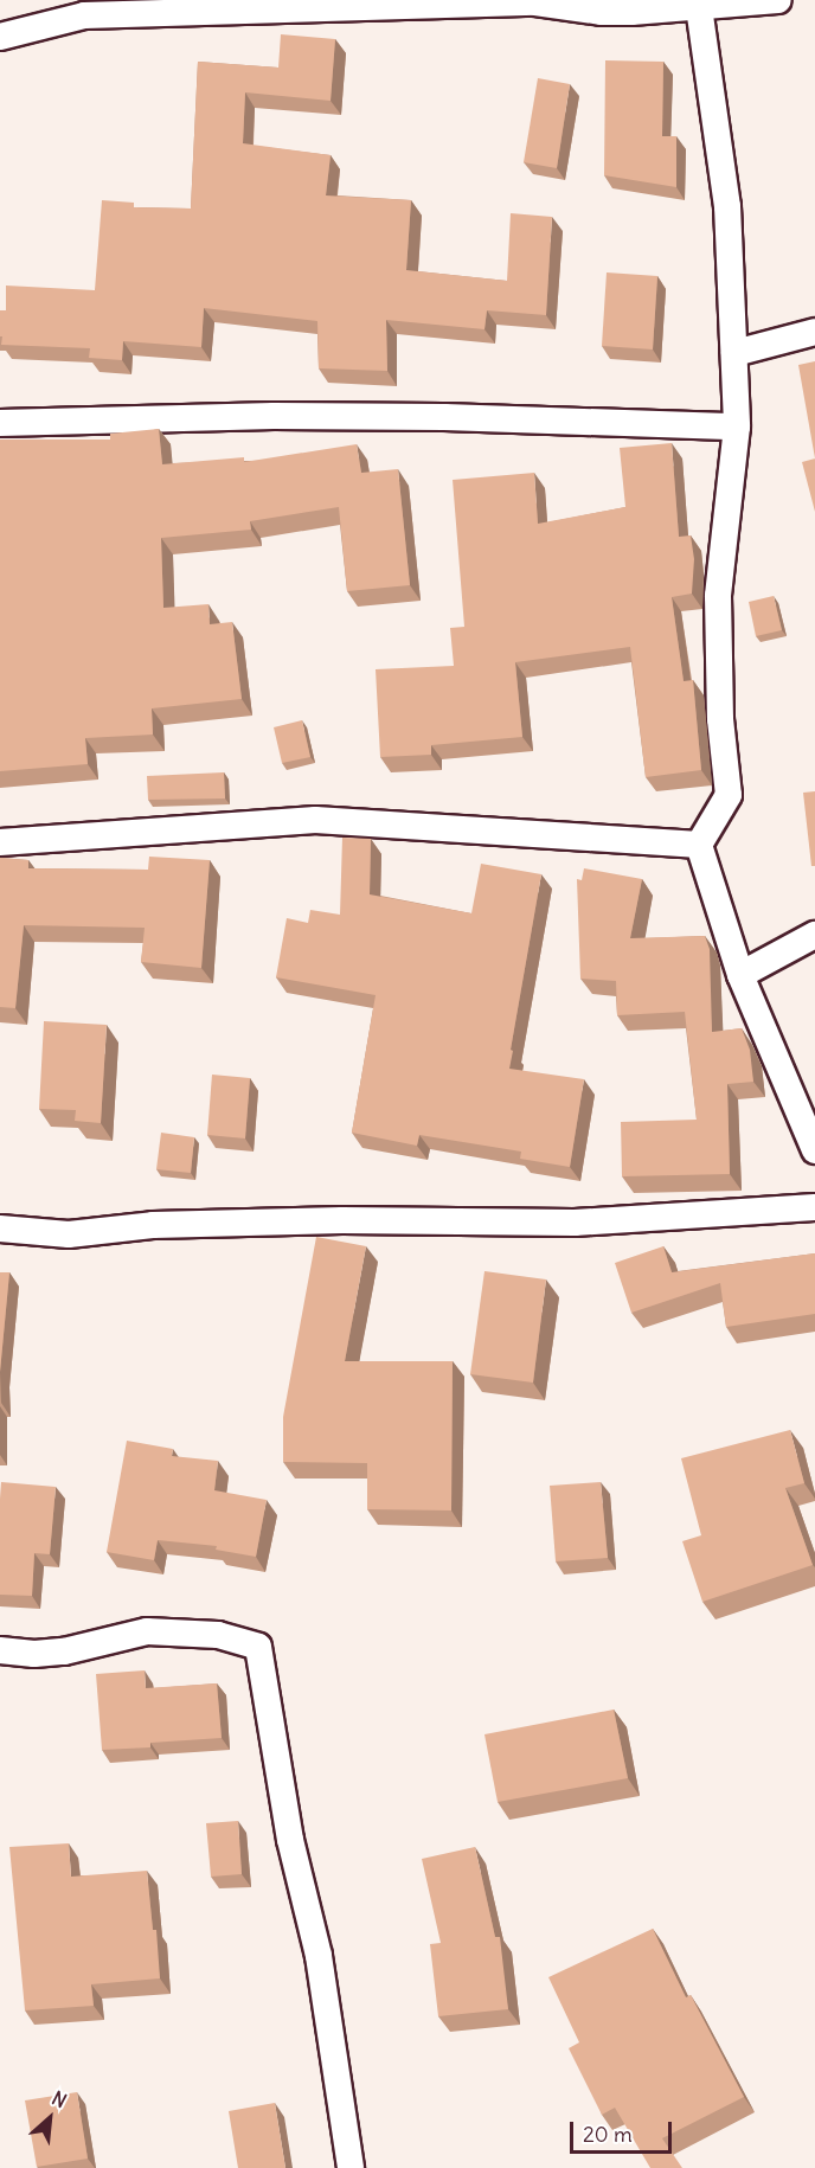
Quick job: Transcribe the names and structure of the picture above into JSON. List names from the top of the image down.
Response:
{
  "scale_bar": "20 m",
  "north": "top right"
}
